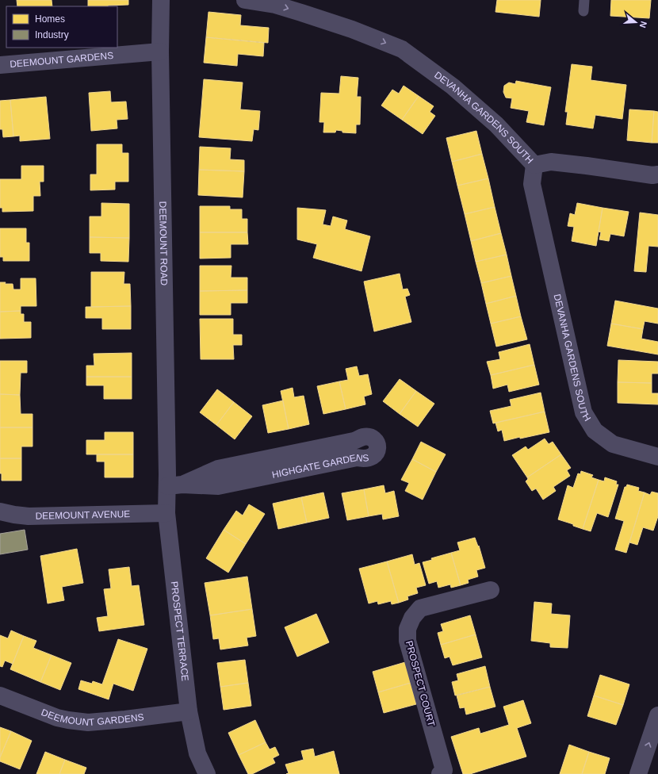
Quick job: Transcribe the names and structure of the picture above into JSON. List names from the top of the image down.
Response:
{
  "streets": {
    "street": [
      "DEEMOUNT GARDENS",
      "DEVANHA GARDENS SOUTH",
      "DEEMOUNT ROAD",
      "HIGHGATE GARDENS",
      "DEEMOUNT AVENUE",
      "PROSPECT TERRACE",
      "PROSPECT COURT"
    ]
  },
  "crossings": [
    ["DEEMOUNT GARDENS", "DEEMOUNT ROAD"],
    ["DEEMOUNT GARDENS", "PROSPECT TERRACE"],
    ["DEEMOUNT ROAD", "HIGHGATE GARDENS"],
    ["DEEMOUNT ROAD", "PROSPECT TERRACE"],
    ["HIGHGATE GARDENS", "PROSPECT TERRACE"],
    ["DEEMOUNT AVENUE", "PROSPECT TERRACE"]
  ],
  "one_way": ["DEVANHA GARDENS SOUTH"],
  "legend": ["Homes", "Industry"],
  "north": "right"
}
